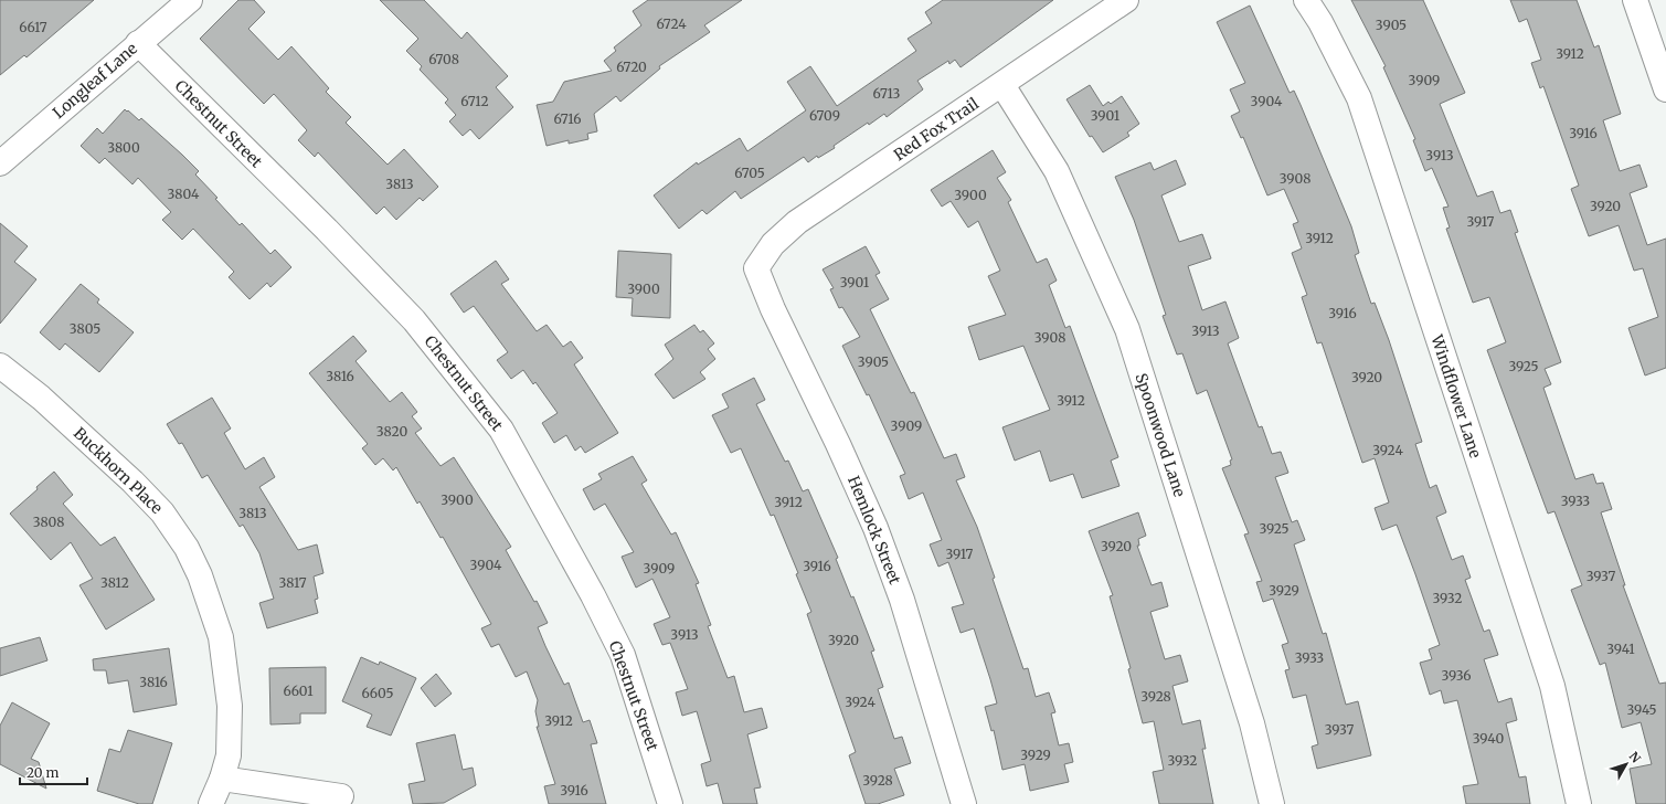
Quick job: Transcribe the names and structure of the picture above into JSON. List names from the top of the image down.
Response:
{
  "streets": {
    "street": [
      "Longleaf Lane",
      "Chestnut Street",
      "Red Fox Trail",
      "Windflower Lane",
      "Spoonwood Lane",
      "Buckhorn Place",
      "Hemlock Street"
    ]
  },
  "crossings": [
    ["Longleaf Lane", "Chestnut Street"],
    ["Red Fox Trail", "Spoonwood Lane"],
    ["Red Fox Trail", "Hemlock Street"]
  ],
  "house_numbers": [
    "6724",
    "3905",
    "6617",
    "3912",
    "6708",
    "6720",
    "3909",
    "6713",
    "6712",
    "3904",
    "6709",
    "3901",
    "6716",
    "3916",
    "3800",
    "3913",
    "6705",
    "3908",
    "3813",
    "3804",
    "3900",
    "3920",
    "3917",
    "3912",
    "3901",
    "3900",
    "3916",
    "3805",
    "3913",
    "3908",
    "3905",
    "3925",
    "3816",
    "3920",
    "3912",
    "3909",
    "3820",
    "3924",
    "3900",
    "3933",
    "3912",
    "3813",
    "3808",
    "3925",
    "3920",
    "3917",
    "3904",
    "3916",
    "3909",
    "3937",
    "3812",
    "3817",
    "3929",
    "3932",
    "3913",
    "3920",
    "3941",
    "3933",
    "3936",
    "3816",
    "6601",
    "6605",
    "3928",
    "3924",
    "3945",
    "3912",
    "3937",
    "3940",
    "3929",
    "3932",
    "3928",
    "3916"
  ],
  "scale_bar": "20 m",
  "north": "top right"
}
